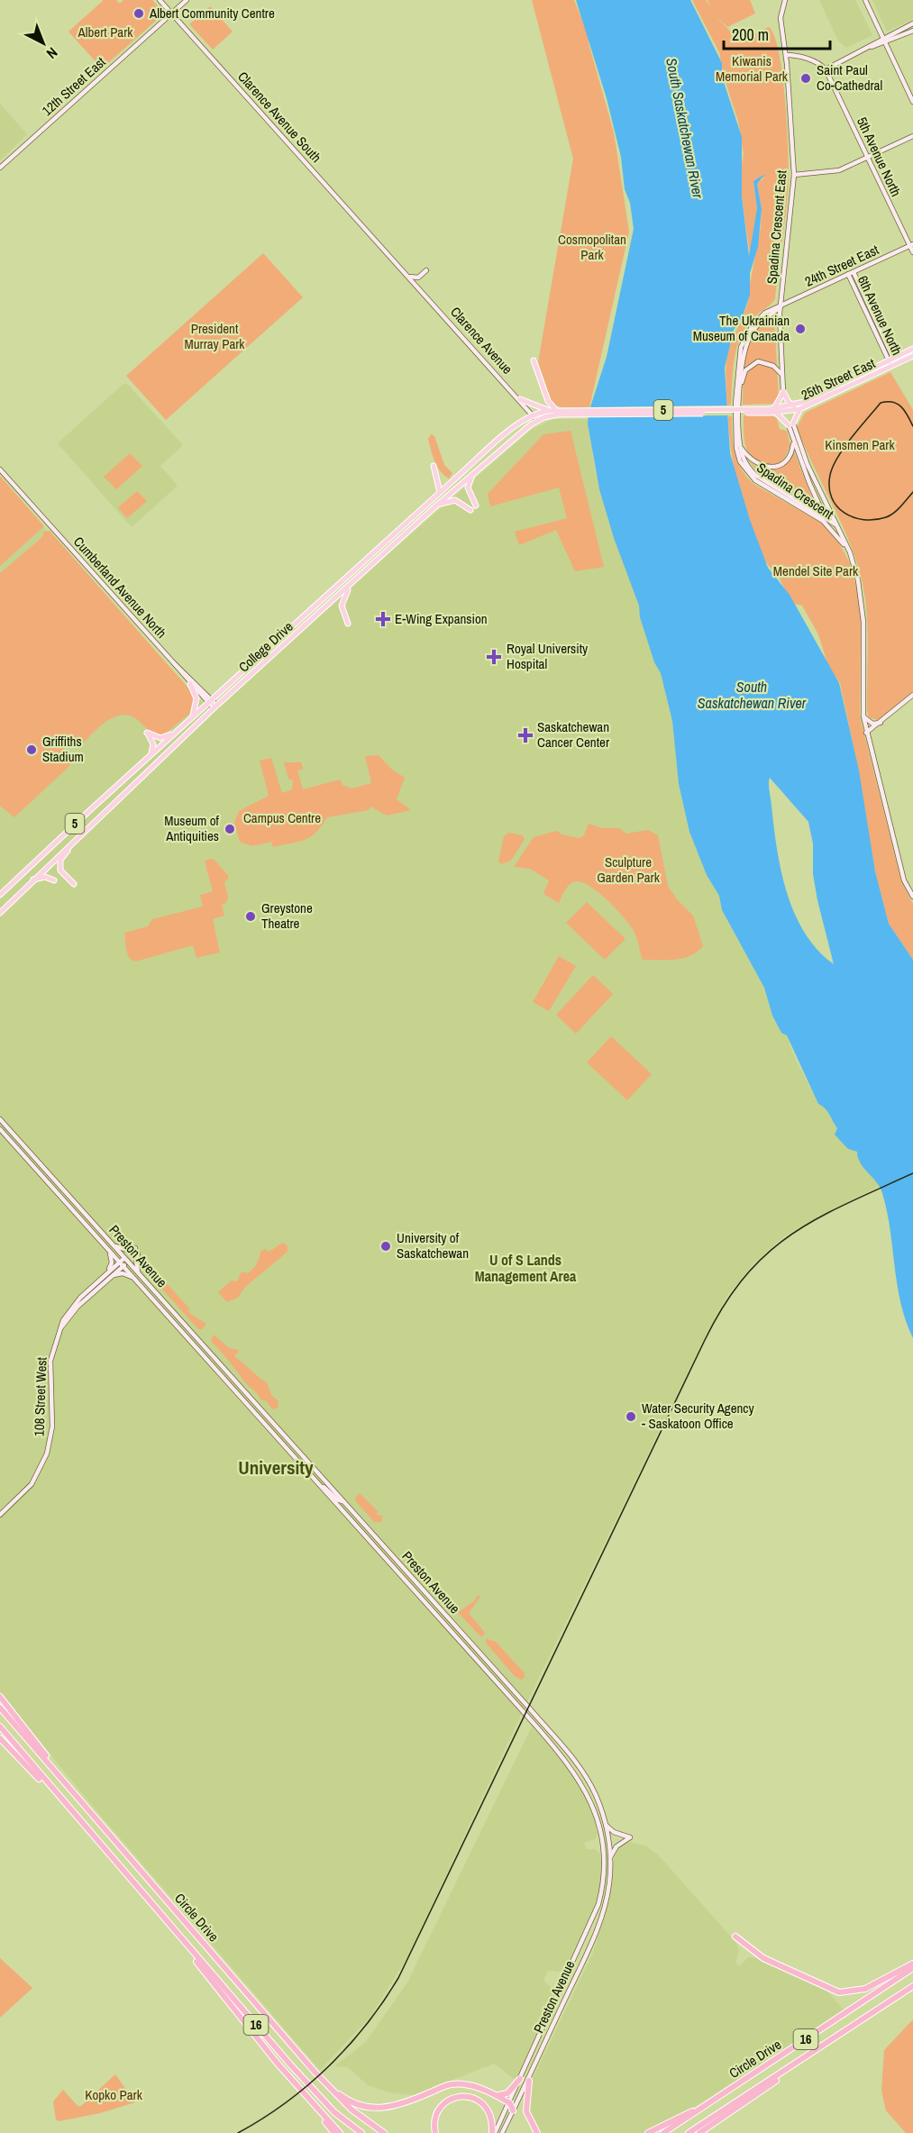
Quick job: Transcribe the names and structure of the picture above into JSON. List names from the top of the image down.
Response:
{
  "streets": {
    "highway": ["Circle Drive", "16"],
    "main road": [
      "12th Street East",
      "Clarence Avenue South",
      "5th Avenue North",
      "Spadina Crescent East",
      "24th Street East",
      "6th Avenue North",
      "Clarence Avenue",
      "25th Street East",
      "5",
      "Spadina Crescent",
      "Cumberland Avenue North",
      "College Drive",
      "Preston Avenue",
      "108 Street West"
    ]
  },
  "crossings": [
    ["12th Street East", "Clarence Avenue South"],
    ["Clarence Avenue South", "Clarence Avenue"],
    ["5th Avenue North", "24th Street East"],
    ["Spadina Crescent East", "24th Street East"],
    ["Spadina Crescent East", "Spadina Crescent"],
    ["24th Street East", "6th Avenue North"],
    ["24th Street East", "Spadina Crescent"],
    ["6th Avenue North", "25th Street East"],
    ["Clarence Avenue", "College Drive"],
    ["25th Street East", "5"],
    ["5", "College Drive"],
    ["Cumberland Avenue North", "College Drive"],
    ["Preston Avenue", "108 Street West"]
  ],
  "districts": ["U of S Lands Management Area", "University"],
  "water": ["South Saskatchewan River"],
  "parks": [
    "Albert Park",
    "Kiwanis Memorial Park",
    "Cosmopolitan Park",
    "President Murray Park",
    "Kinsmen Park",
    "Mendel Site Park",
    "Campus Centre",
    "Sculpture Garden Park",
    "Kopko Park"
  ],
  "places": {
    "other": [
      "Albert Community Centre",
      "Saint Paul Co-Cathedral",
      "The Ukrainian Museum of Canada",
      "Griffiths Stadium",
      "Museum of Antiquities",
      "Greystone Theatre",
      "University of Saskatchewan",
      "Water Security Agency - Saskatoon Office"
    ],
    "health": ["E-Wing Expansion", "Royal University Hospital", "Saskatchewan Cancer Center"]
  },
  "scale_bar": "200 m",
  "north": "bottom right"
}
